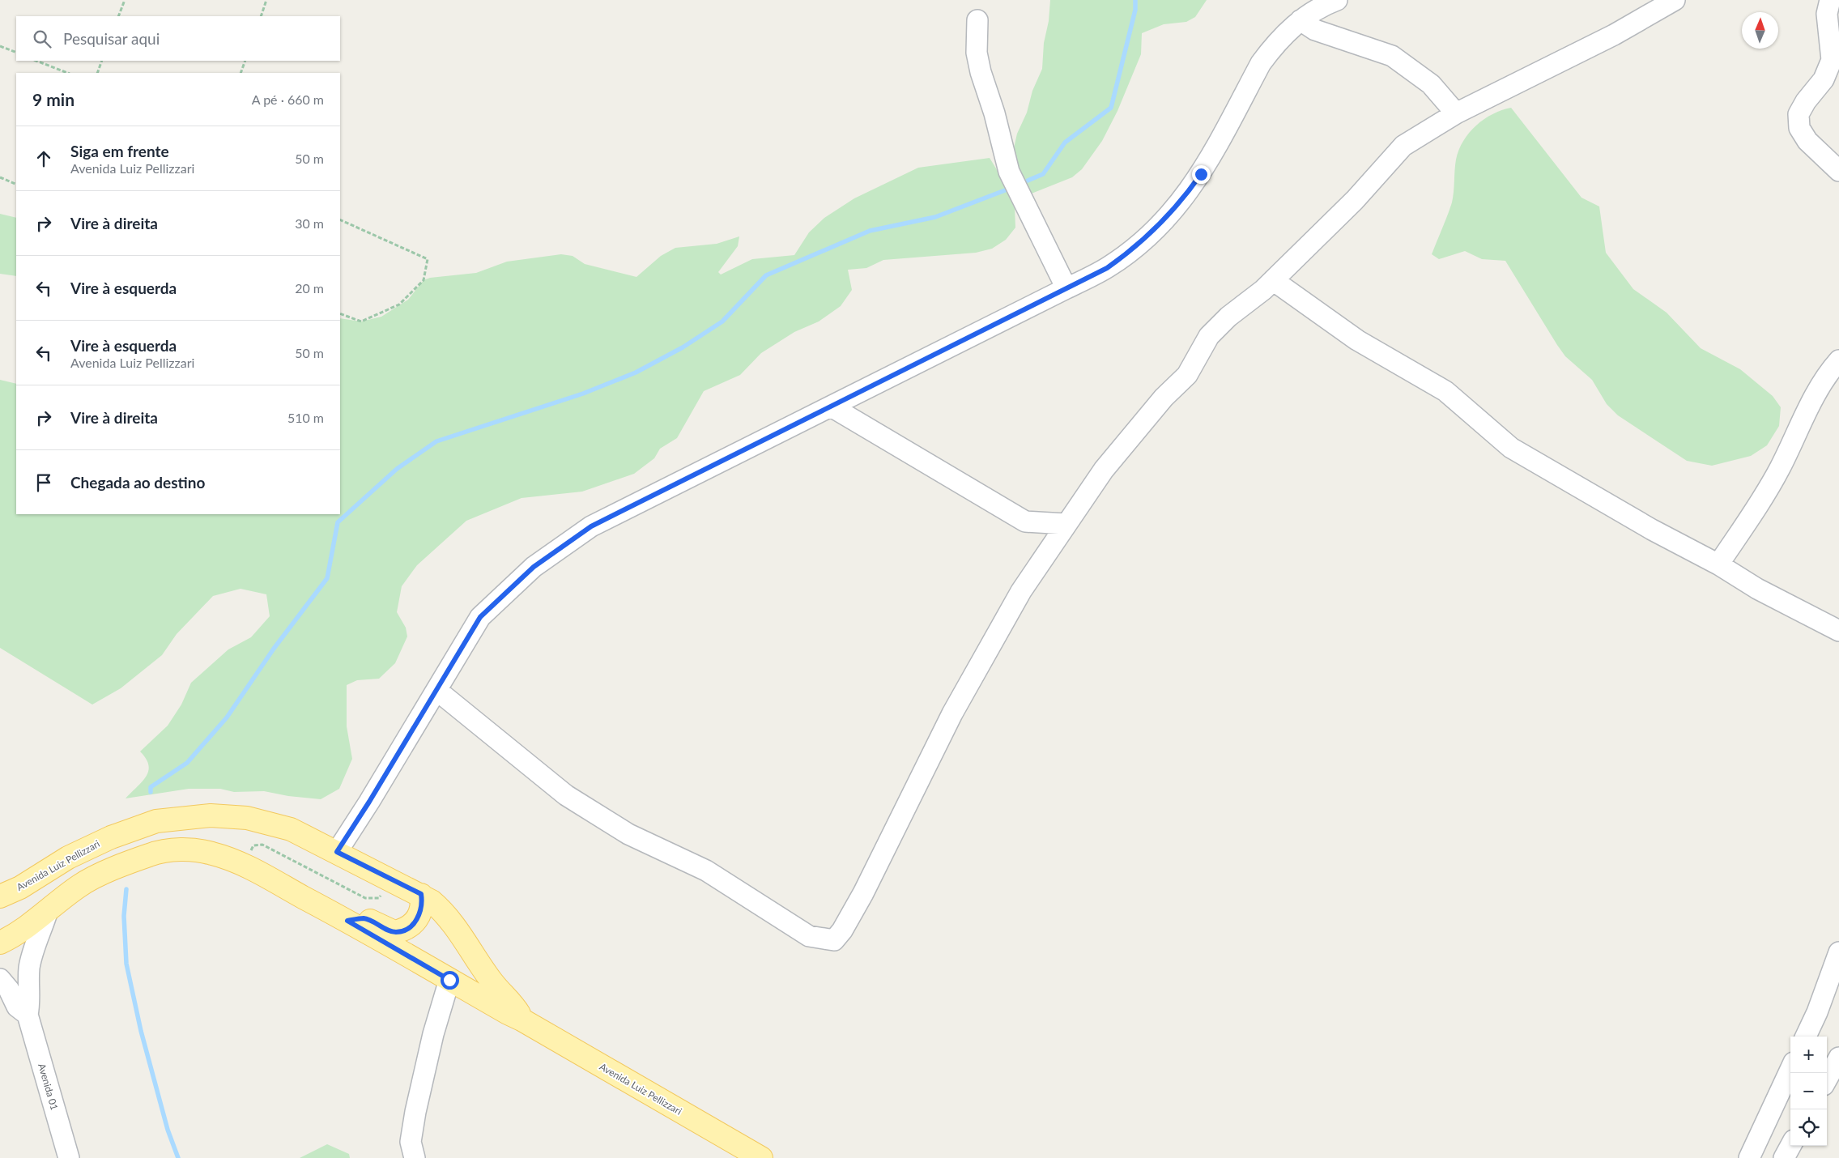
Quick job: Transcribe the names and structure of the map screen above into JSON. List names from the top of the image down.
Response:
{
  "streets": {
    "main road": ["Avenida Luiz Pellizzari"],
    "street": ["Avenida 01"]
  },
  "crossings": [
    ["Avenida Luiz Pellizzari", "Avenida 01"]
  ],
  "north": "top",
  "page": {
    "search": "Pesquisar aqui",
    "heading": ["9 min", "A pé · 660 m"],
    "list": [
      ["Siga em frente", "Avenida Luiz Pellizzari", "50 m"],
      ["Vire à direita", "30 m"],
      ["Vire à esquerda", "20 m"],
      ["Vire à esquerda", "Avenida Luiz Pellizzari", "50 m"],
      ["Vire à direita", "510 m"],
      "Chegada ao destino"
    ],
    "map_buttons": ["+", "−"]
  }
}
